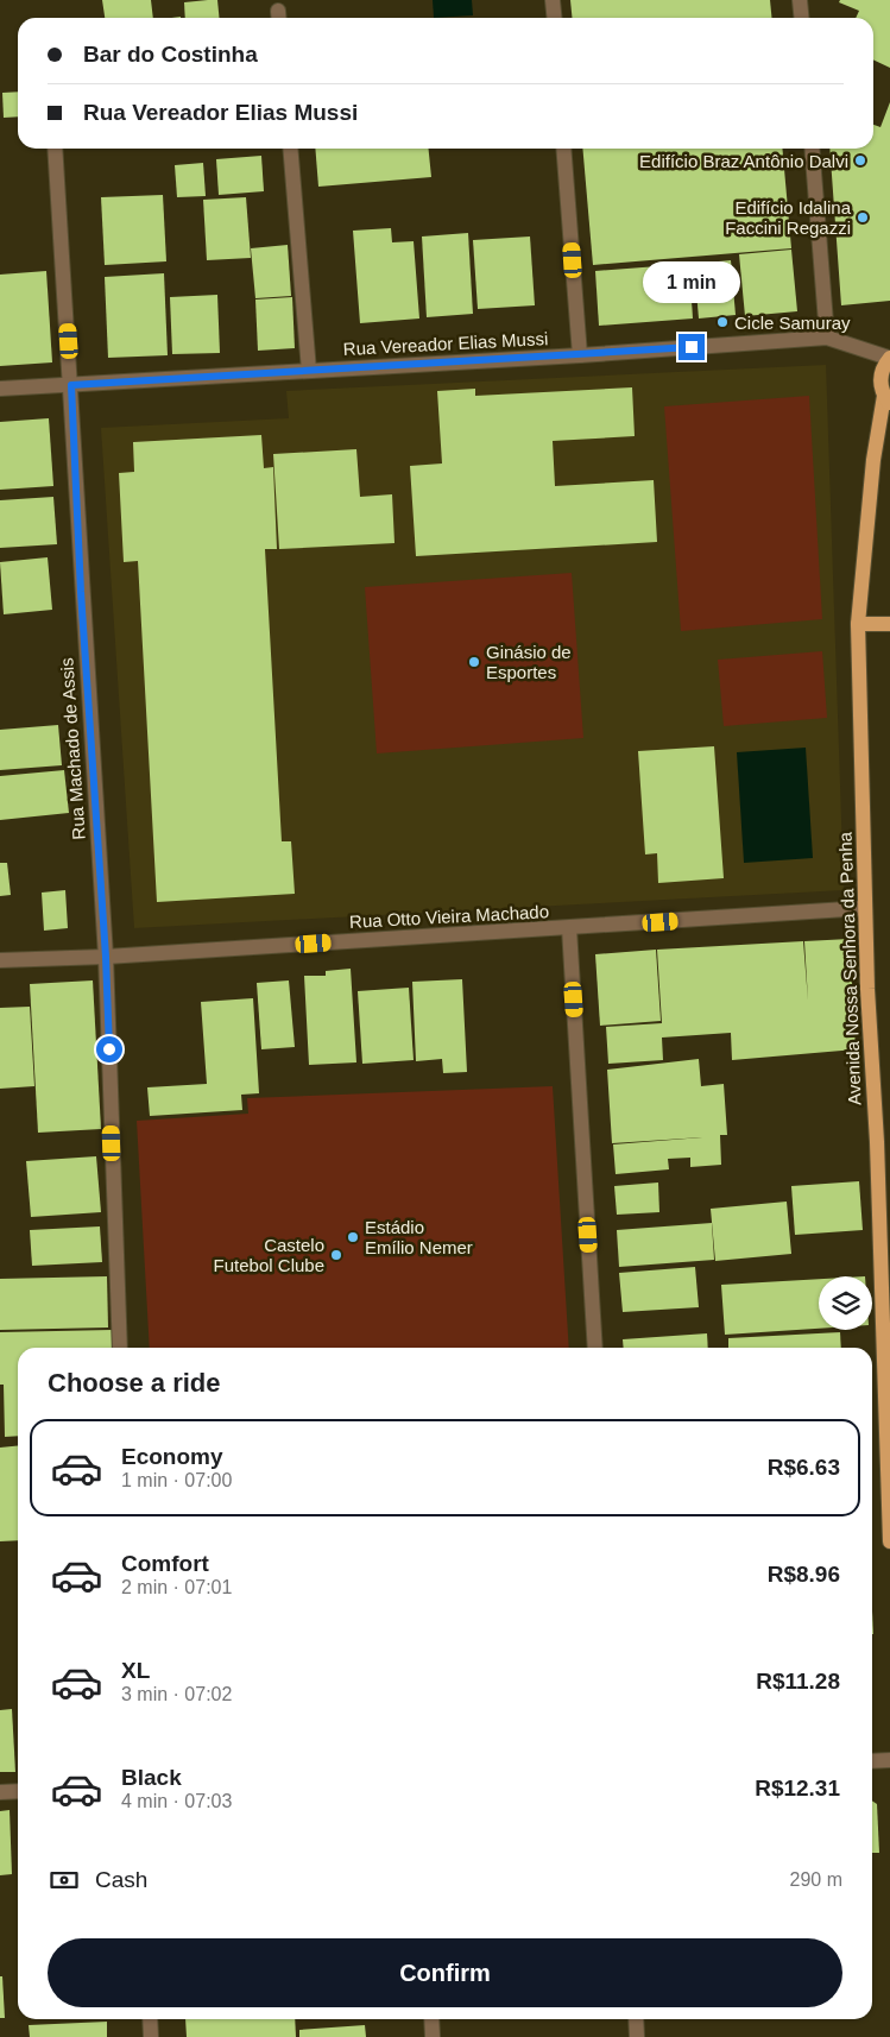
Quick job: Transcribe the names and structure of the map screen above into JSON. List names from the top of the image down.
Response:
{
  "streets": {
    "main road": ["Avenida Nossa Senhora da Penha"],
    "street": ["Rua Vereador Elias Mussi", "Rua Machado de Assis", "Rua Otto Vieira Machado"]
  },
  "crossings": [
    ["Rua Vereador Elias Mussi", "Rua Machado de Assis"],
    ["Rua Vereador Elias Mussi", "Avenida Nossa Senhora da Penha"],
    ["Rua Machado de Assis", "Rua Otto Vieira Machado"],
    ["Rua Otto Vieira Machado", "Avenida Nossa Senhora da Penha"]
  ],
  "places": [
    "Edifício Braz Antônio Dalvi",
    "Edifício Idalina Faccini Regazzi",
    "Cicle Samuray",
    "Ginásio de Esportes",
    "Estádio Emílio Nemer",
    "Castelo Futebol Clube"
  ],
  "page": {
    "banner": ["Bar do Costinha", "Rua Vereador Elias Mussi"],
    "bubble": "1 min",
    "heading": "Choose a ride",
    "list": [
      {
        "name": "Economy",
        "note": "1 min · 07:00",
        "value": "R$6.63"
      },
      {
        "name": "Comfort",
        "note": "2 min · 07:01",
        "value": "R$8.96"
      },
      {
        "name": "XL",
        "note": "3 min · 07:02",
        "value": "R$11.28"
      },
      {
        "name": "Black",
        "note": "4 min · 07:03",
        "value": "R$12.31"
      }
    ],
    "pay": ["Cash", "290 m"],
    "buttons": "Confirm"
  }
}
